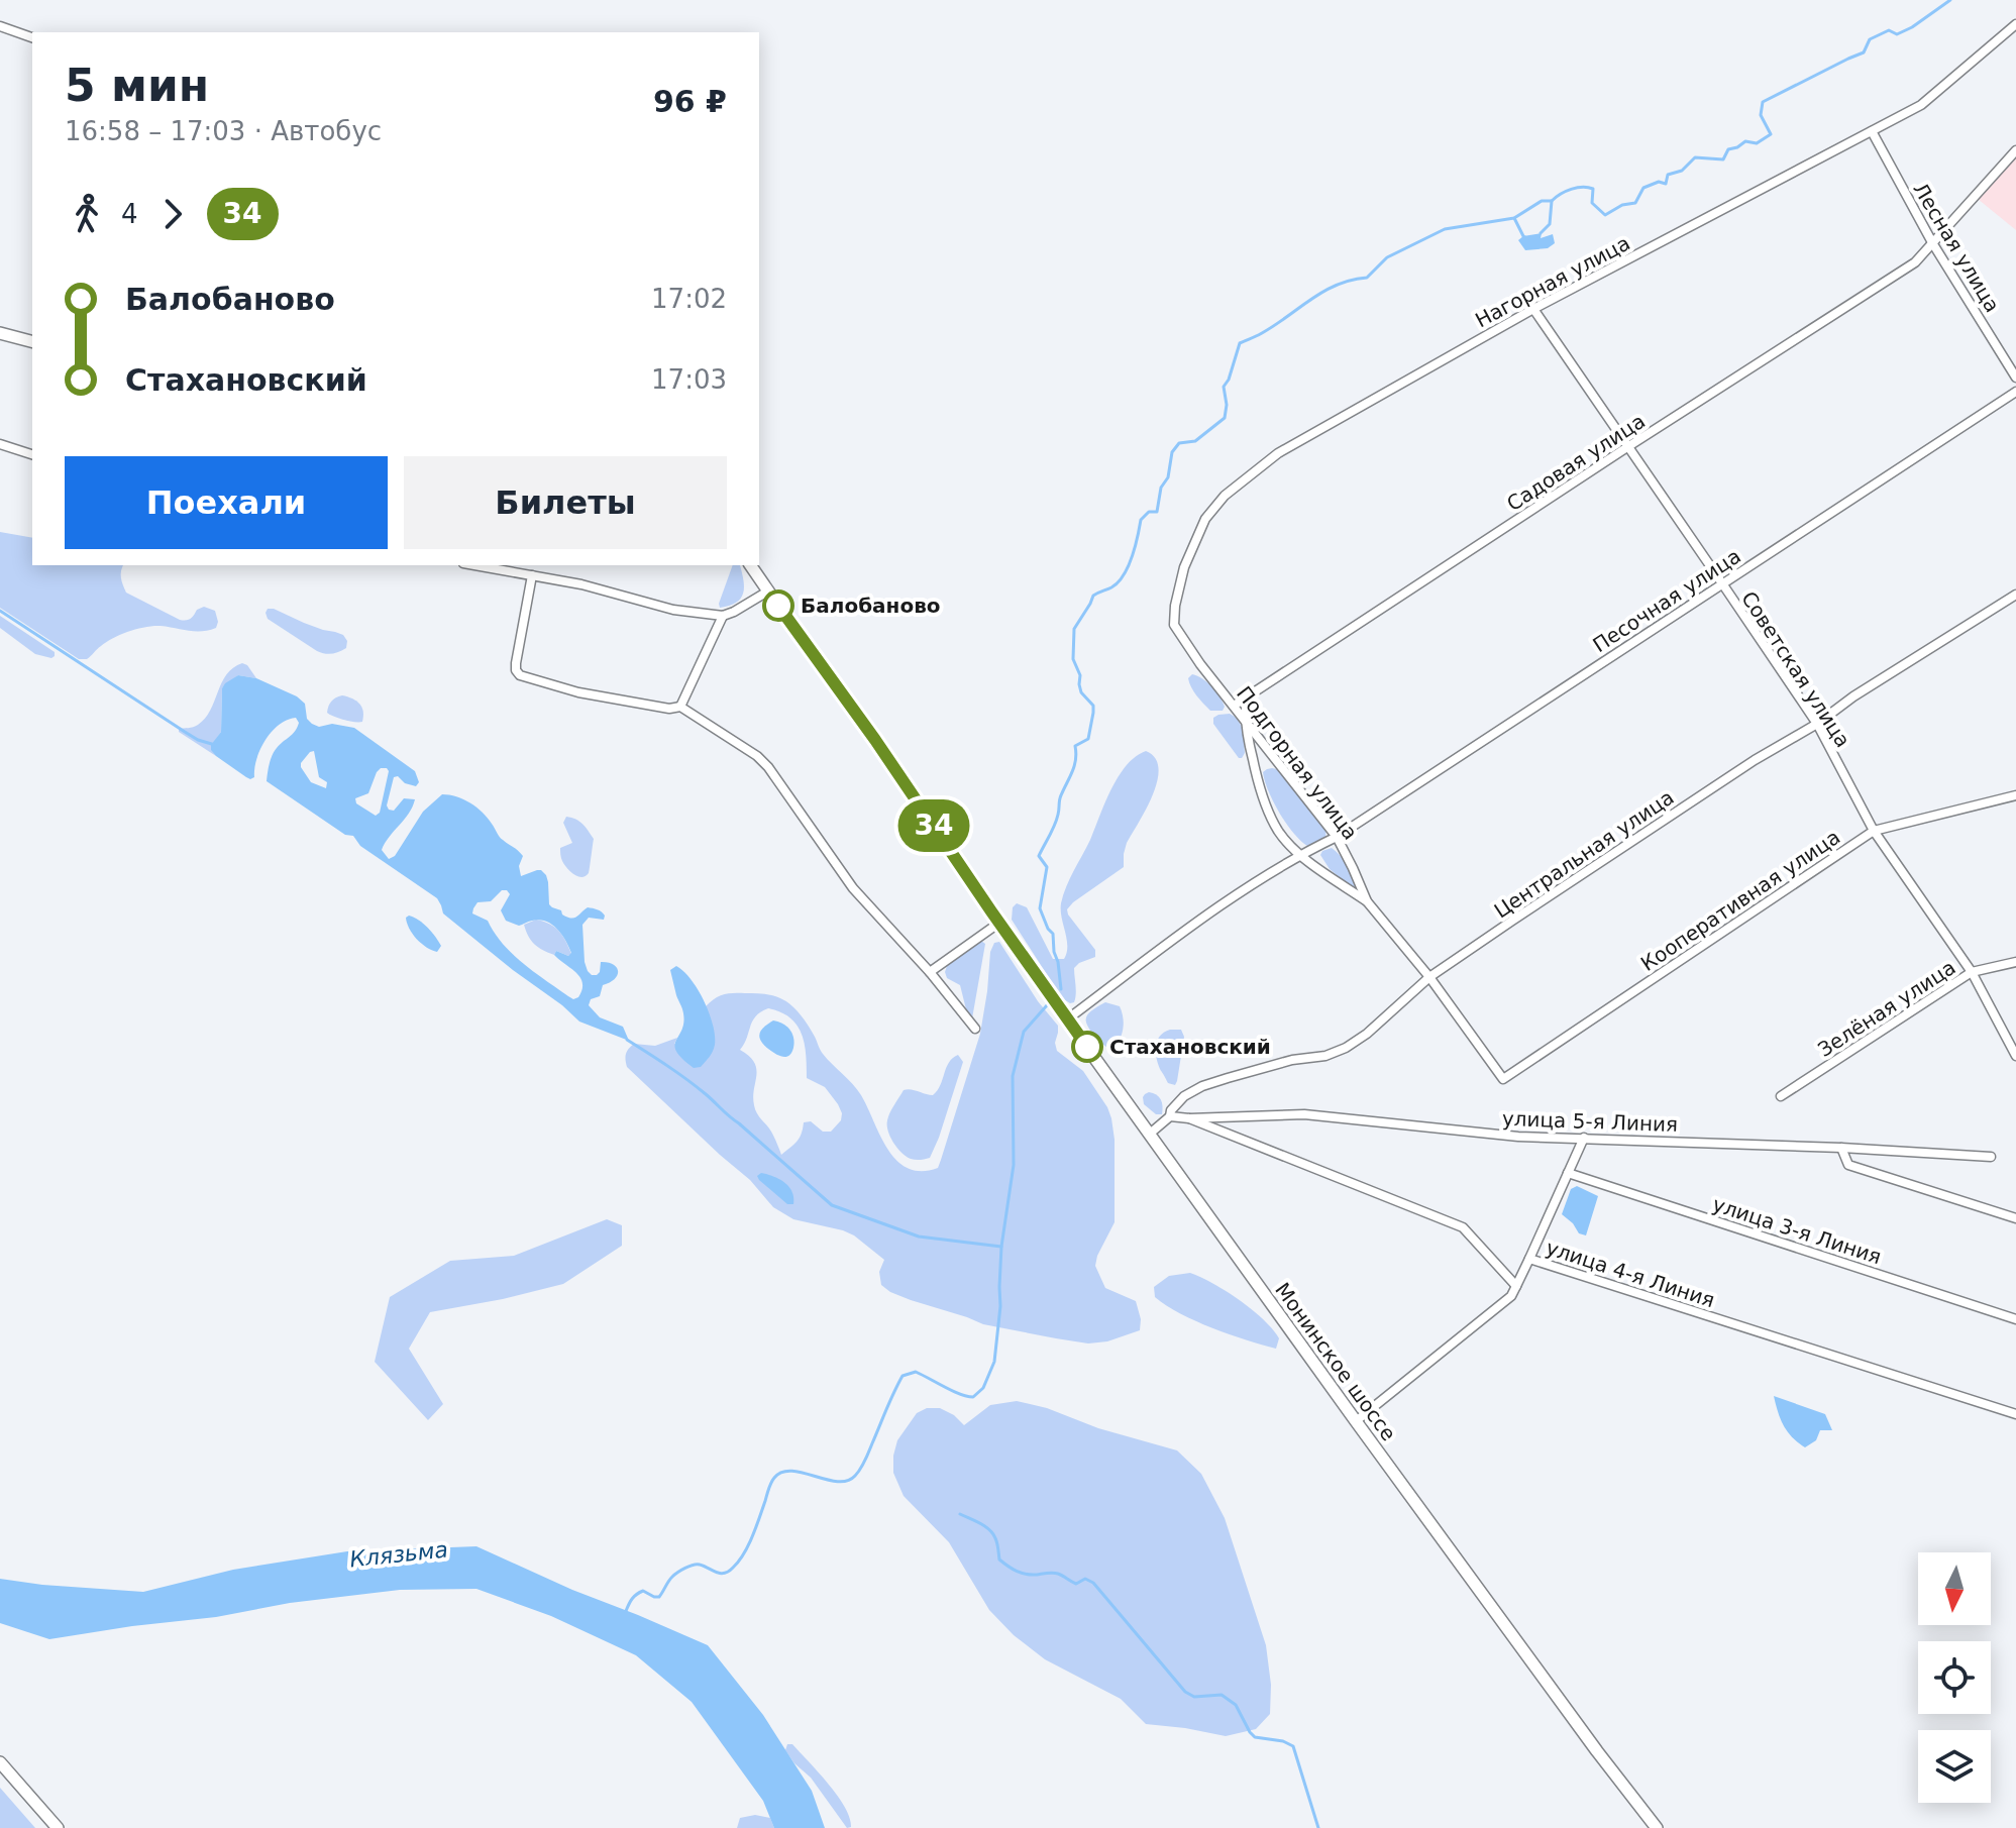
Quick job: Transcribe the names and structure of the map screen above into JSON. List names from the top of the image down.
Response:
{
  "streets": {
    "main road": ["Монинское шоссе"],
    "street": [
      "Лесная улица",
      "Нагорная улица",
      "Садовая улица",
      "Песочная улица",
      "Советская улица",
      "Подгорная улица",
      "Центральная улица",
      "Кооперативная улица",
      "Зелёная улица",
      "улица 5-я Линия",
      "улица 3-я Линия",
      "улица 4-я Линия"
    ]
  },
  "crossings": [
    ["Лесная улица", "Нагорная улица"],
    ["Лесная улица", "Садовая улица"],
    ["Нагорная улица", "Советская улица"],
    ["Нагорная улица", "Подгорная улица"],
    ["Садовая улица", "Советская улица"],
    ["Садовая улица", "Подгорная улица"],
    ["Песочная улица", "Советская улица"],
    ["Песочная улица", "Подгорная улица"],
    ["Советская улица", "Центральная улица"],
    ["Советская улица", "Кооперативная улица"],
    ["Советская улица", "Зелёная улица"],
    ["Подгорная улица", "Центральная улица"],
    ["Подгорная улица", "Кооперативная улица"],
    ["Центральная улица", "Монинское шоссе"],
    ["улица 4-я Линия", "Монинское шоссе"]
  ],
  "water": ["Клязьма"],
  "places": ["Балобаново", "Стахановский"],
  "lines": ["bus line 34"],
  "north": "bottom",
  "page": {
    "on_map": "34",
    "heading": ["5 мин", "16:58 – 17:03 · Автобус", "96 ₽"],
    "legs": ["4", "34"],
    "list": [
      {
        "name": "Балобаново",
        "value": "17:02"
      },
      {
        "name": "Стахановский",
        "value": "17:03"
      }
    ],
    "buttons": ["Поехали", "Билеты"]
  }
}
